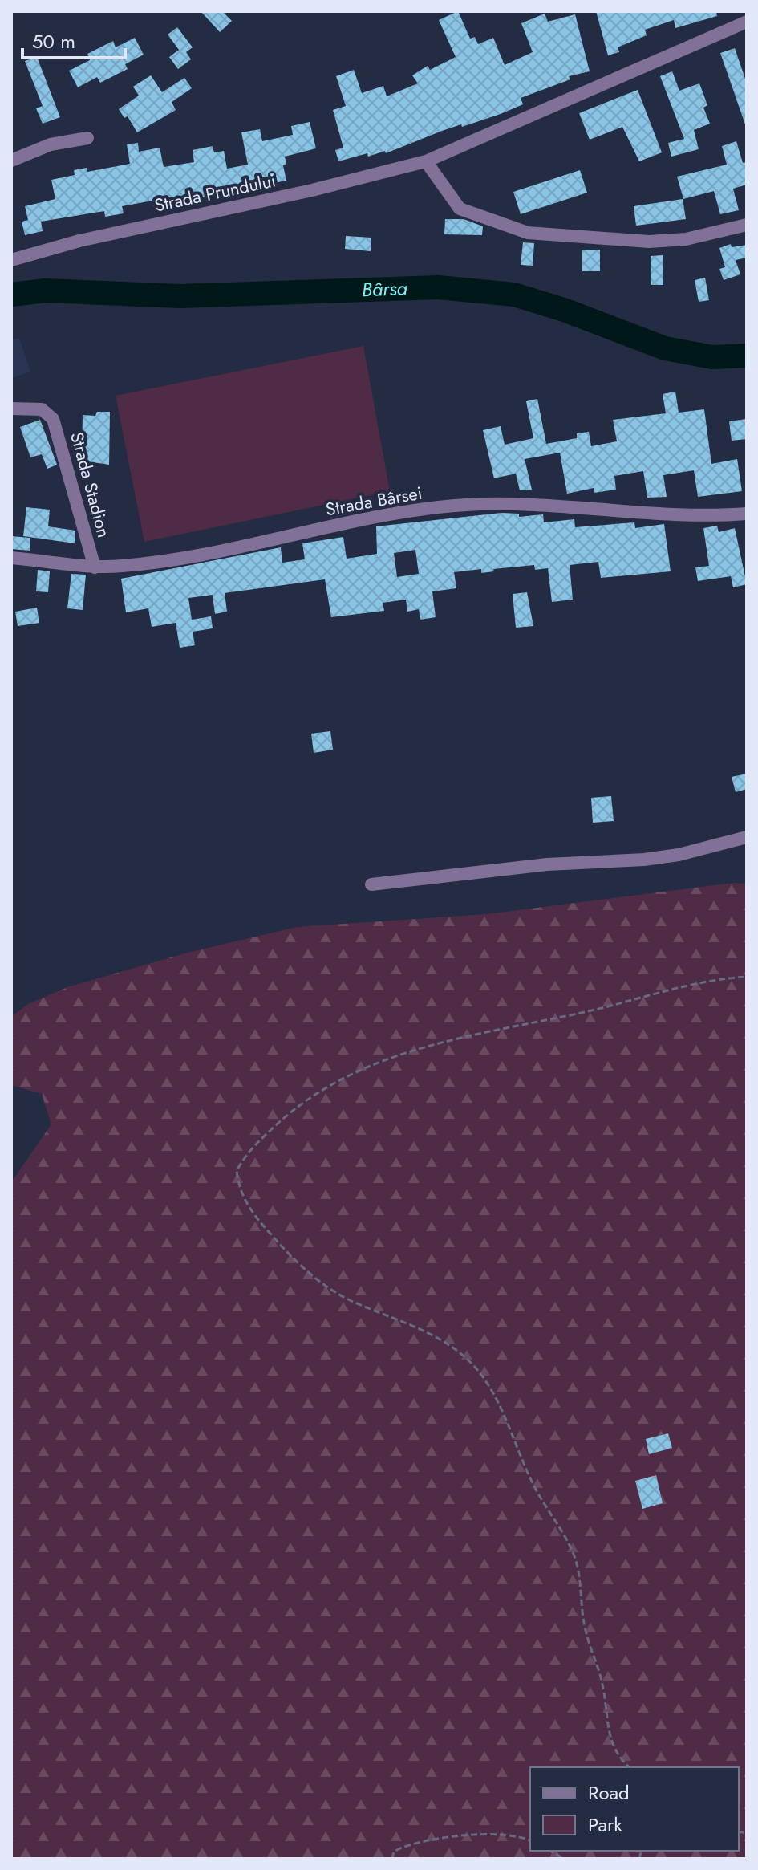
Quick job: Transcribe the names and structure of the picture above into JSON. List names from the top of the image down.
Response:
{
  "streets": {
    "street": ["Strada Prundului", "Strada Stadion", "Strada Bârsei"]
  },
  "crossings": [
    ["Strada Stadion", "Strada Bârsei"]
  ],
  "water": ["Bârsa"],
  "legend": ["Road", "Park"],
  "scale_bar": "50 m"
}
